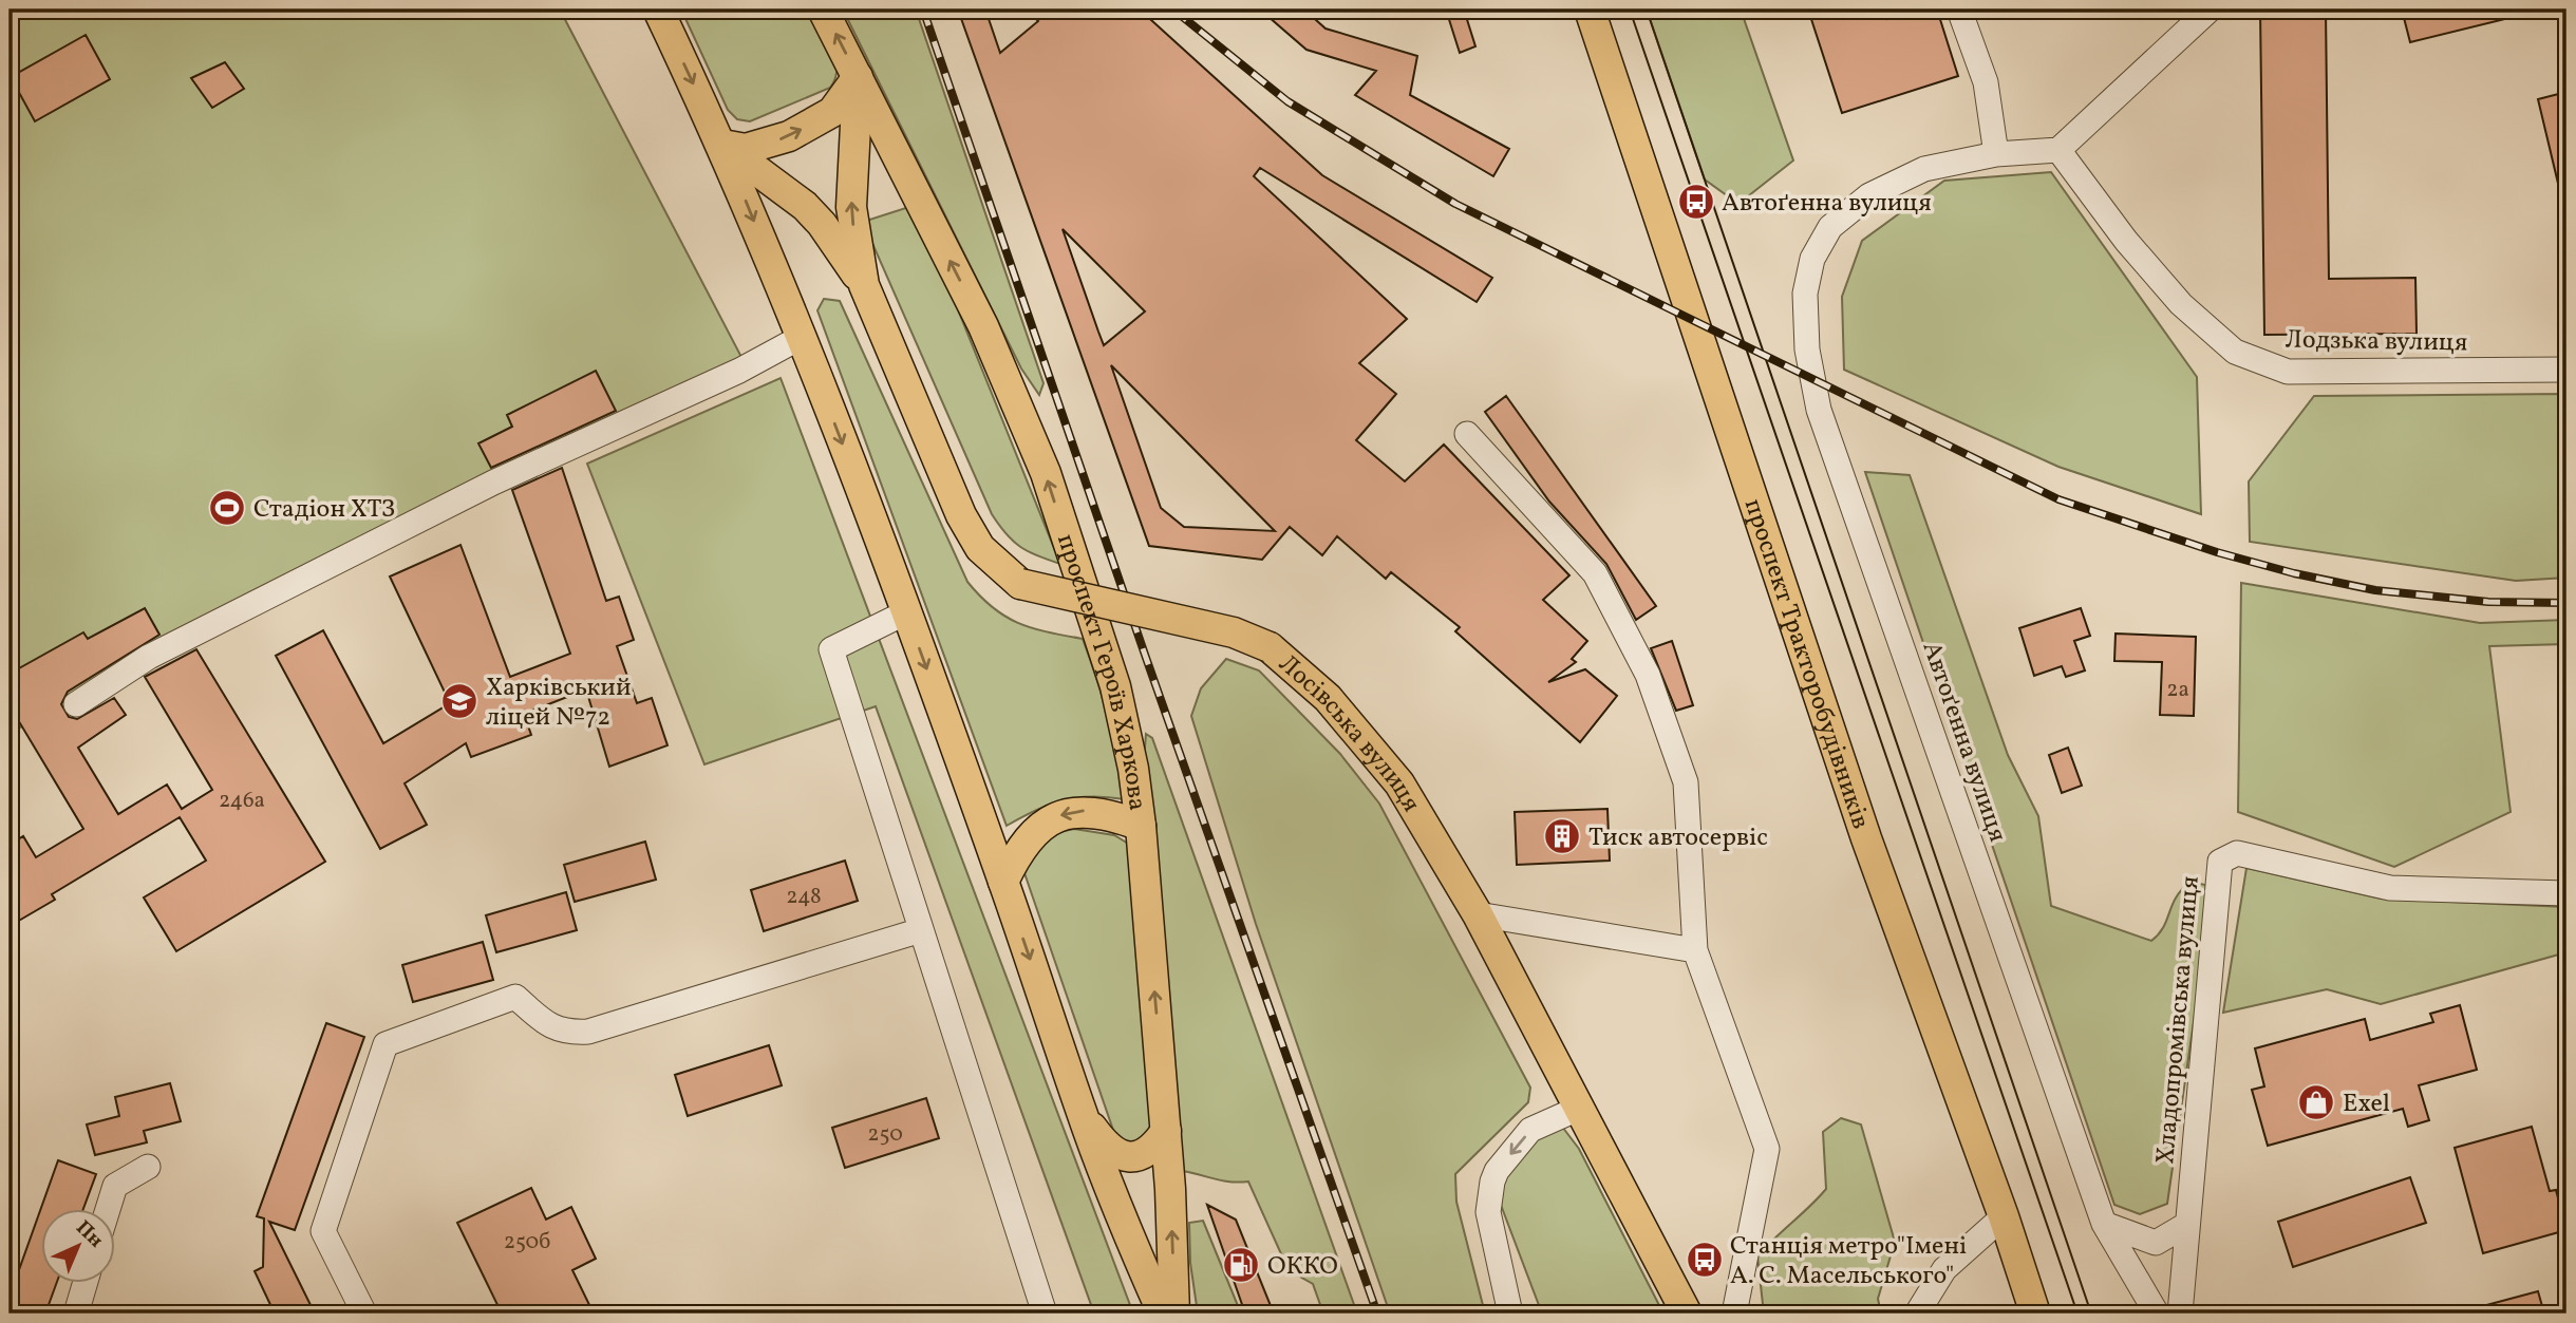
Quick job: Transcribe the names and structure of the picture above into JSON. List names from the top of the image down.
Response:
{
  "streets": {
    "main road": ["проспект Тракторобудівників", "проспект Героїв Харкова", "Лосівська вулиця"],
    "street": ["Лодзька вулиця", "Автоґенна вулиця", "Хладопромівська вулиця"]
  },
  "crossings": [
    ["Лодзька вулиця", "Автоґенна вулиця"]
  ],
  "places": {
    "bus stop": ["Автоґенна вулиця", "Станція метро\"Імені А. С. Масельського\""],
    "sports": ["Стадіон ХТЗ"],
    "school or university": ["Харківський ліцей №72"],
    "building": ["Тиск автосервіс"],
    "shop": ["Exel"],
    "fuel station": ["ОККО"]
  },
  "house_numbers": [
    "2а",
    "246а",
    "248",
    "250",
    "250б"
  ],
  "north": "top right"
}
